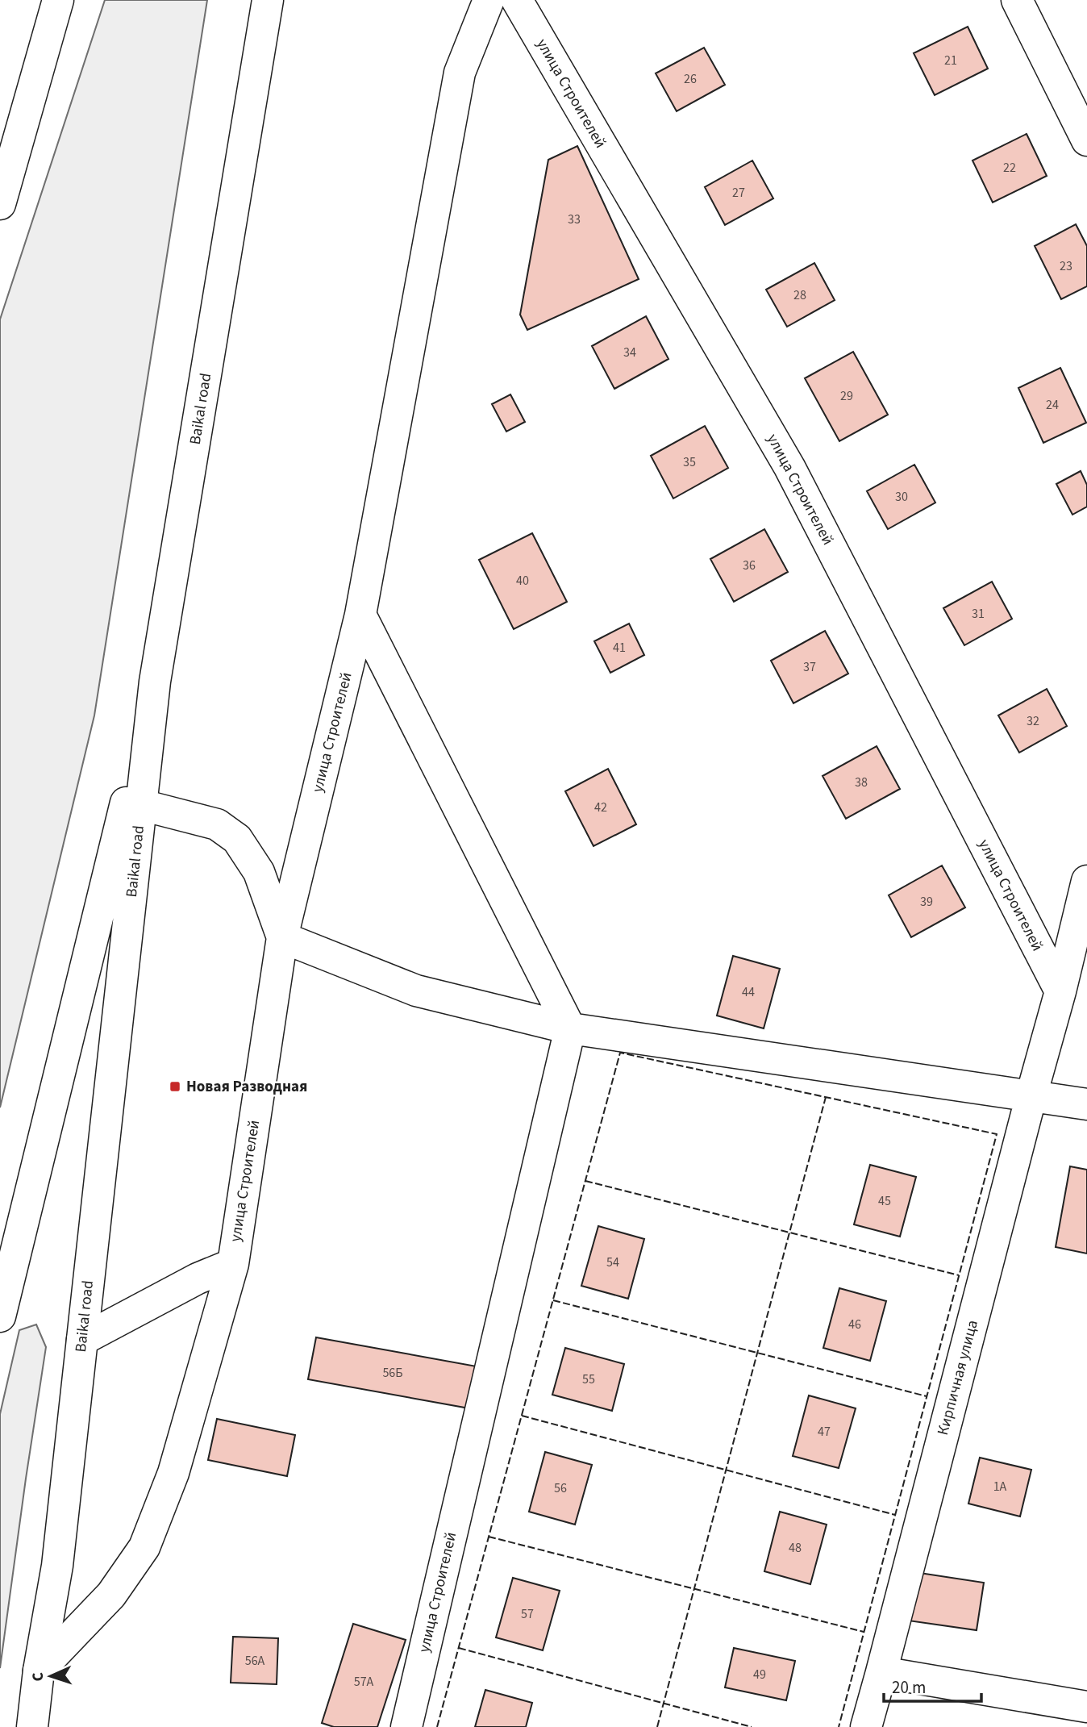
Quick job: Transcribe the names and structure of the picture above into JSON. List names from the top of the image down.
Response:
{
  "streets": {
    "street": ["улица Строителей", "Baikal road", "Кирпичная улица"]
  },
  "crossings": [
    ["улица Строителей", "Baikal road"],
    ["улица Строителей", "Кирпичная улица"]
  ],
  "places": {
    "transit": ["Новая Разводная"]
  },
  "house_numbers": [
    "21",
    "26",
    "22",
    "27",
    "33",
    "23",
    "28",
    "34",
    "29",
    "24",
    "35",
    "30",
    "36",
    "40",
    "31",
    "41",
    "37",
    "32",
    "38",
    "42",
    "39",
    "44",
    "45",
    "54",
    "46",
    "56Б",
    "55",
    "47",
    "1А",
    "56",
    "48",
    "57",
    "56А",
    "49",
    "57А"
  ],
  "scale_bar": "20 m",
  "north": "left"
}
